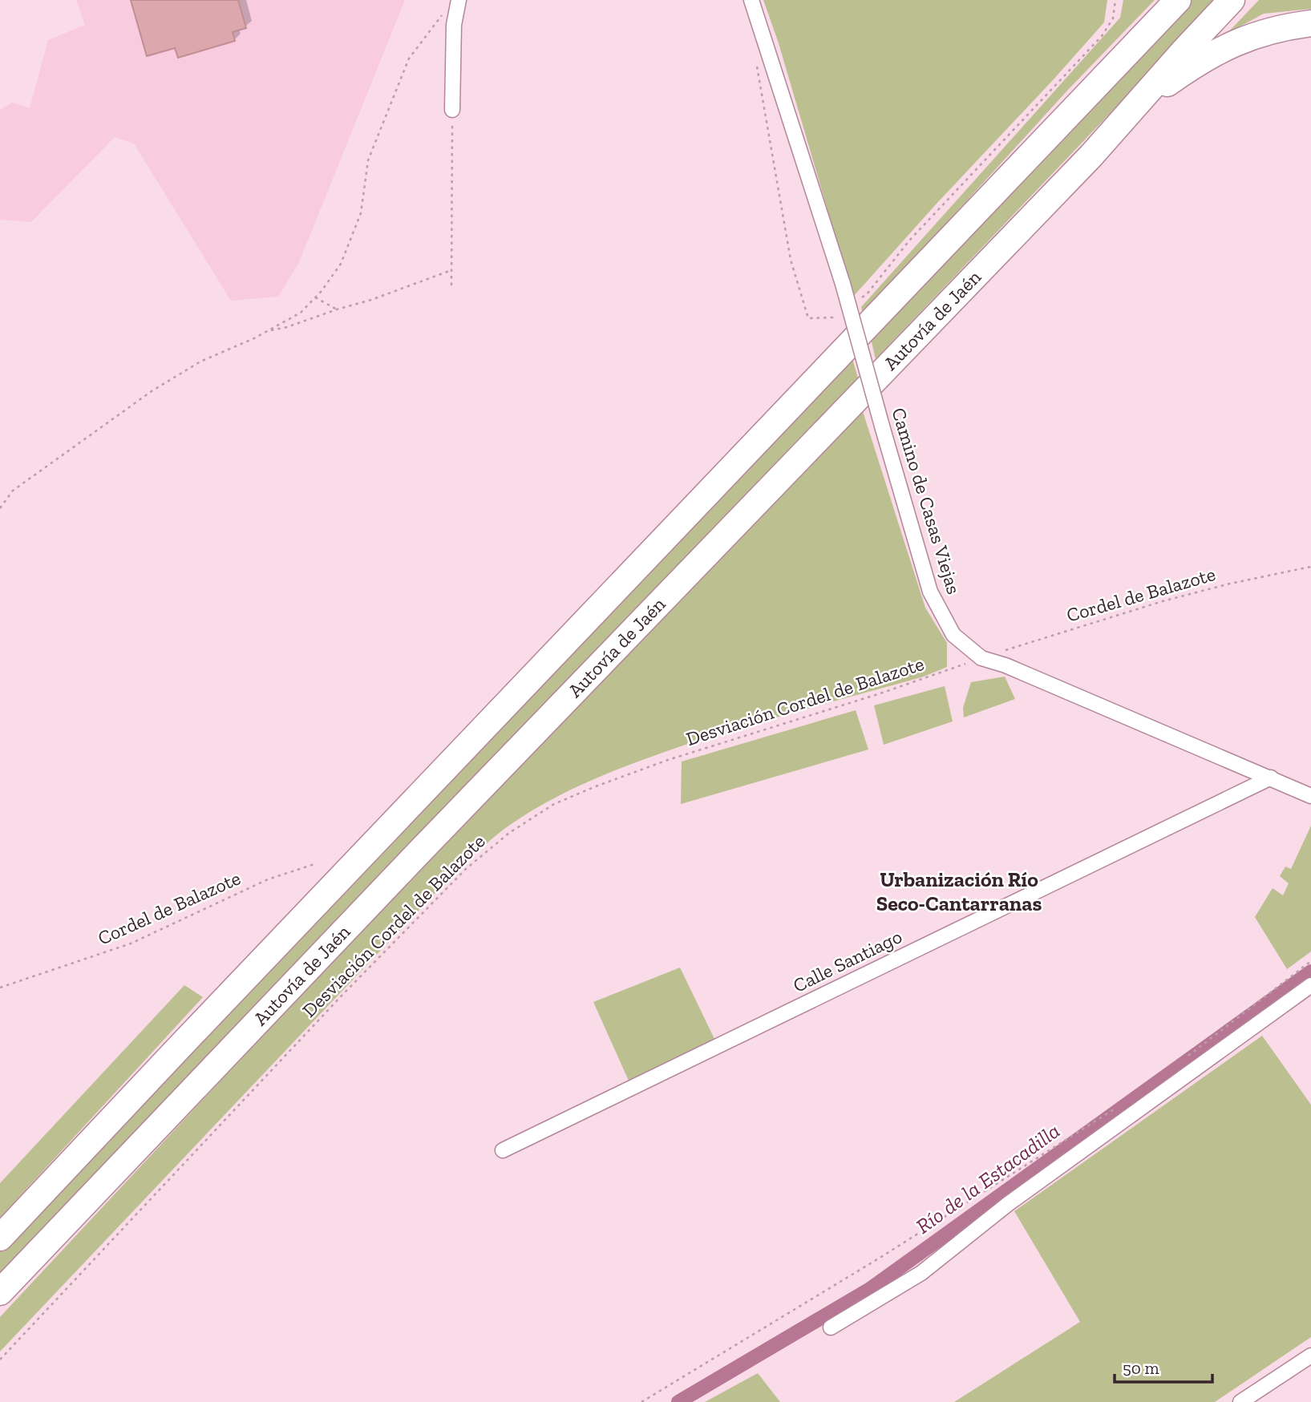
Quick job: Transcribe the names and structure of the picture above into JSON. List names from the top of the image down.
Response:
{
  "streets": {
    "highway": ["Autovía de Jaén"],
    "street": ["Camino de Casas Viejas", "Calle Santiago"],
    "path": ["Cordel de Balazote", "Desviación Cordel de Balazote"]
  },
  "crossings": [
    ["Camino de Casas Viejas", "Cordel de Balazote"],
    ["Camino de Casas Viejas", "Desviación Cordel de Balazote"],
    ["Camino de Casas Viejas", "Calle Santiago"],
    ["Cordel de Balazote", "Desviación Cordel de Balazote"]
  ],
  "districts": ["Urbanización Río Seco-Cantarranas"],
  "water": ["Río de la Estacadilla"],
  "scale_bar": "50 m"
}
